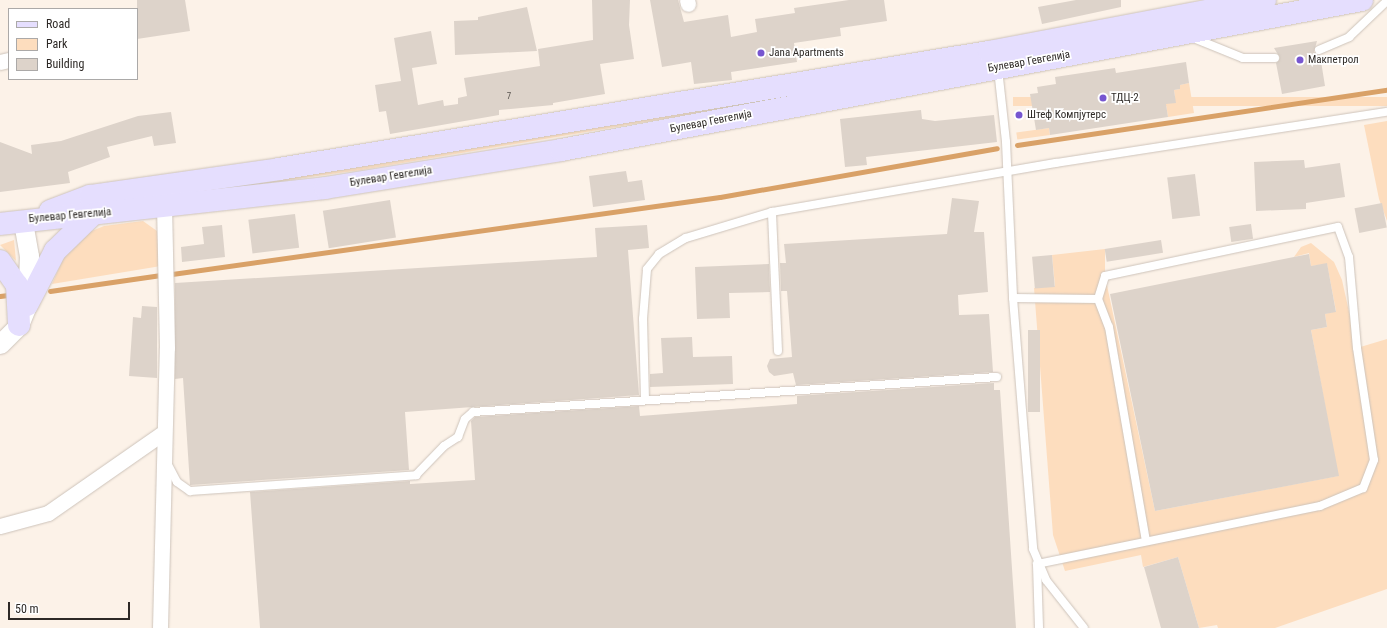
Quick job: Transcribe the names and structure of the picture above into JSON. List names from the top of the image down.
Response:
{
  "streets": {
    "main road": ["Булевар Гевгелија"]
  },
  "places": [
    "Jana Apartments",
    "Макпетрол",
    "ТДЦ-2",
    "Штеф Компјутерс"
  ],
  "house_numbers": ["7"],
  "legend": ["Road", "Park", "Building"],
  "scale_bar": "50 m"
}
